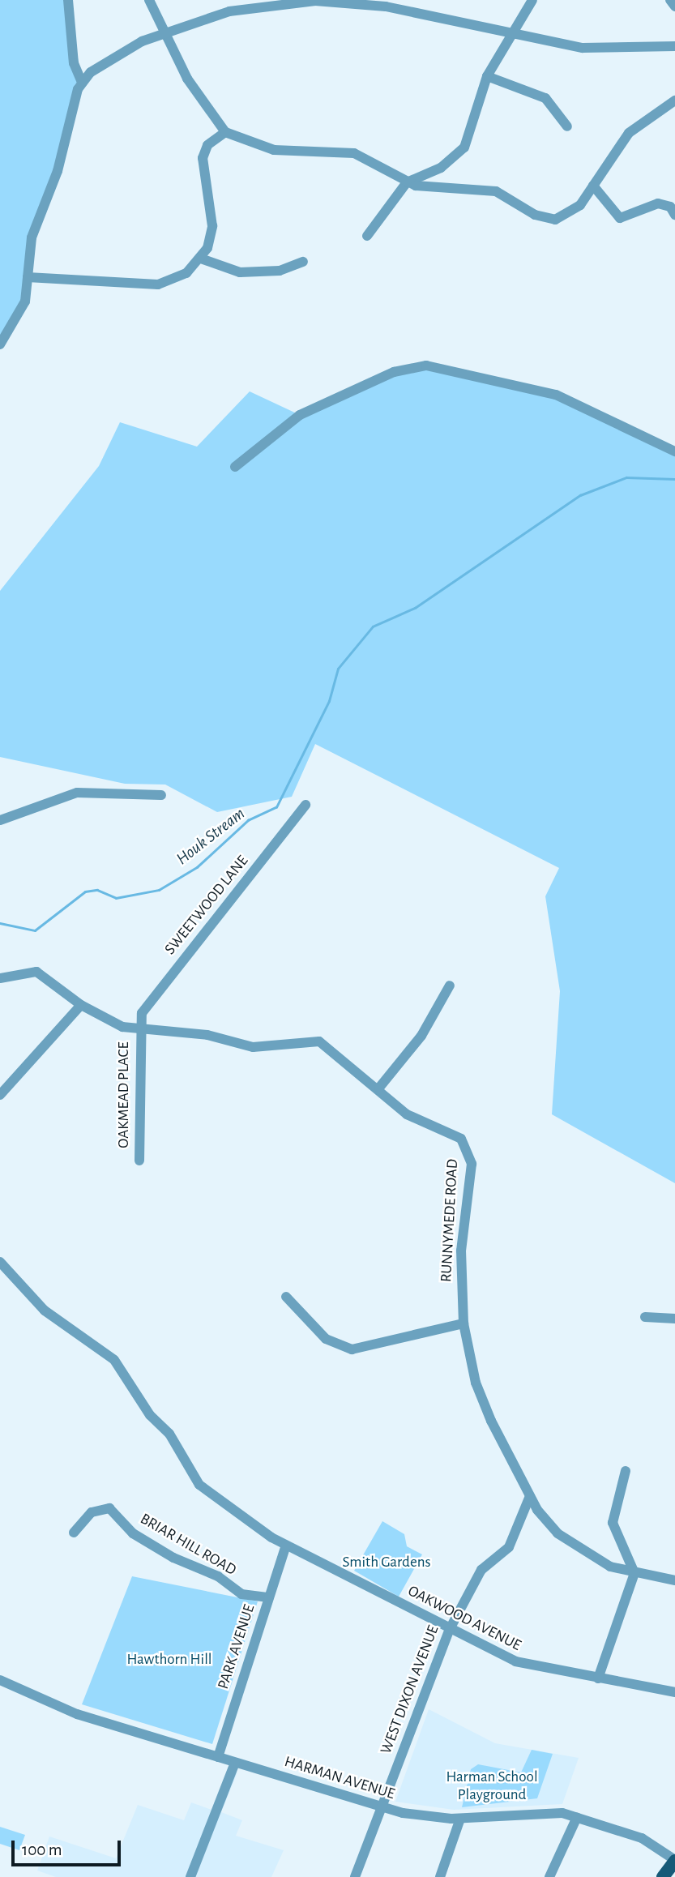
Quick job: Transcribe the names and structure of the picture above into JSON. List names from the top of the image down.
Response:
{
  "streets": {
    "street": [
      "SWEETWOOD LANE",
      "OAKMEAD PLACE",
      "RUNNYMEDE ROAD",
      "BRIAR HILL ROAD",
      "OAKWOOD AVENUE",
      "PARK AVENUE",
      "WEST DIXON AVENUE",
      "HARMAN AVENUE"
    ]
  },
  "crossings": [
    ["SWEETWOOD LANE", "OAKMEAD PLACE"],
    ["SWEETWOOD LANE", "RUNNYMEDE ROAD"],
    ["OAKMEAD PLACE", "RUNNYMEDE ROAD"],
    ["RUNNYMEDE ROAD", "WEST DIXON AVENUE"],
    ["BRIAR HILL ROAD", "PARK AVENUE"],
    ["OAKWOOD AVENUE", "PARK AVENUE"],
    ["OAKWOOD AVENUE", "WEST DIXON AVENUE"],
    ["PARK AVENUE", "HARMAN AVENUE"],
    ["WEST DIXON AVENUE", "HARMAN AVENUE"]
  ],
  "water": ["Houk Stream"],
  "parks": ["Smith Gardens", "Hawthorn Hill", "Harman School Playground"],
  "scale_bar": "100 m"
}
